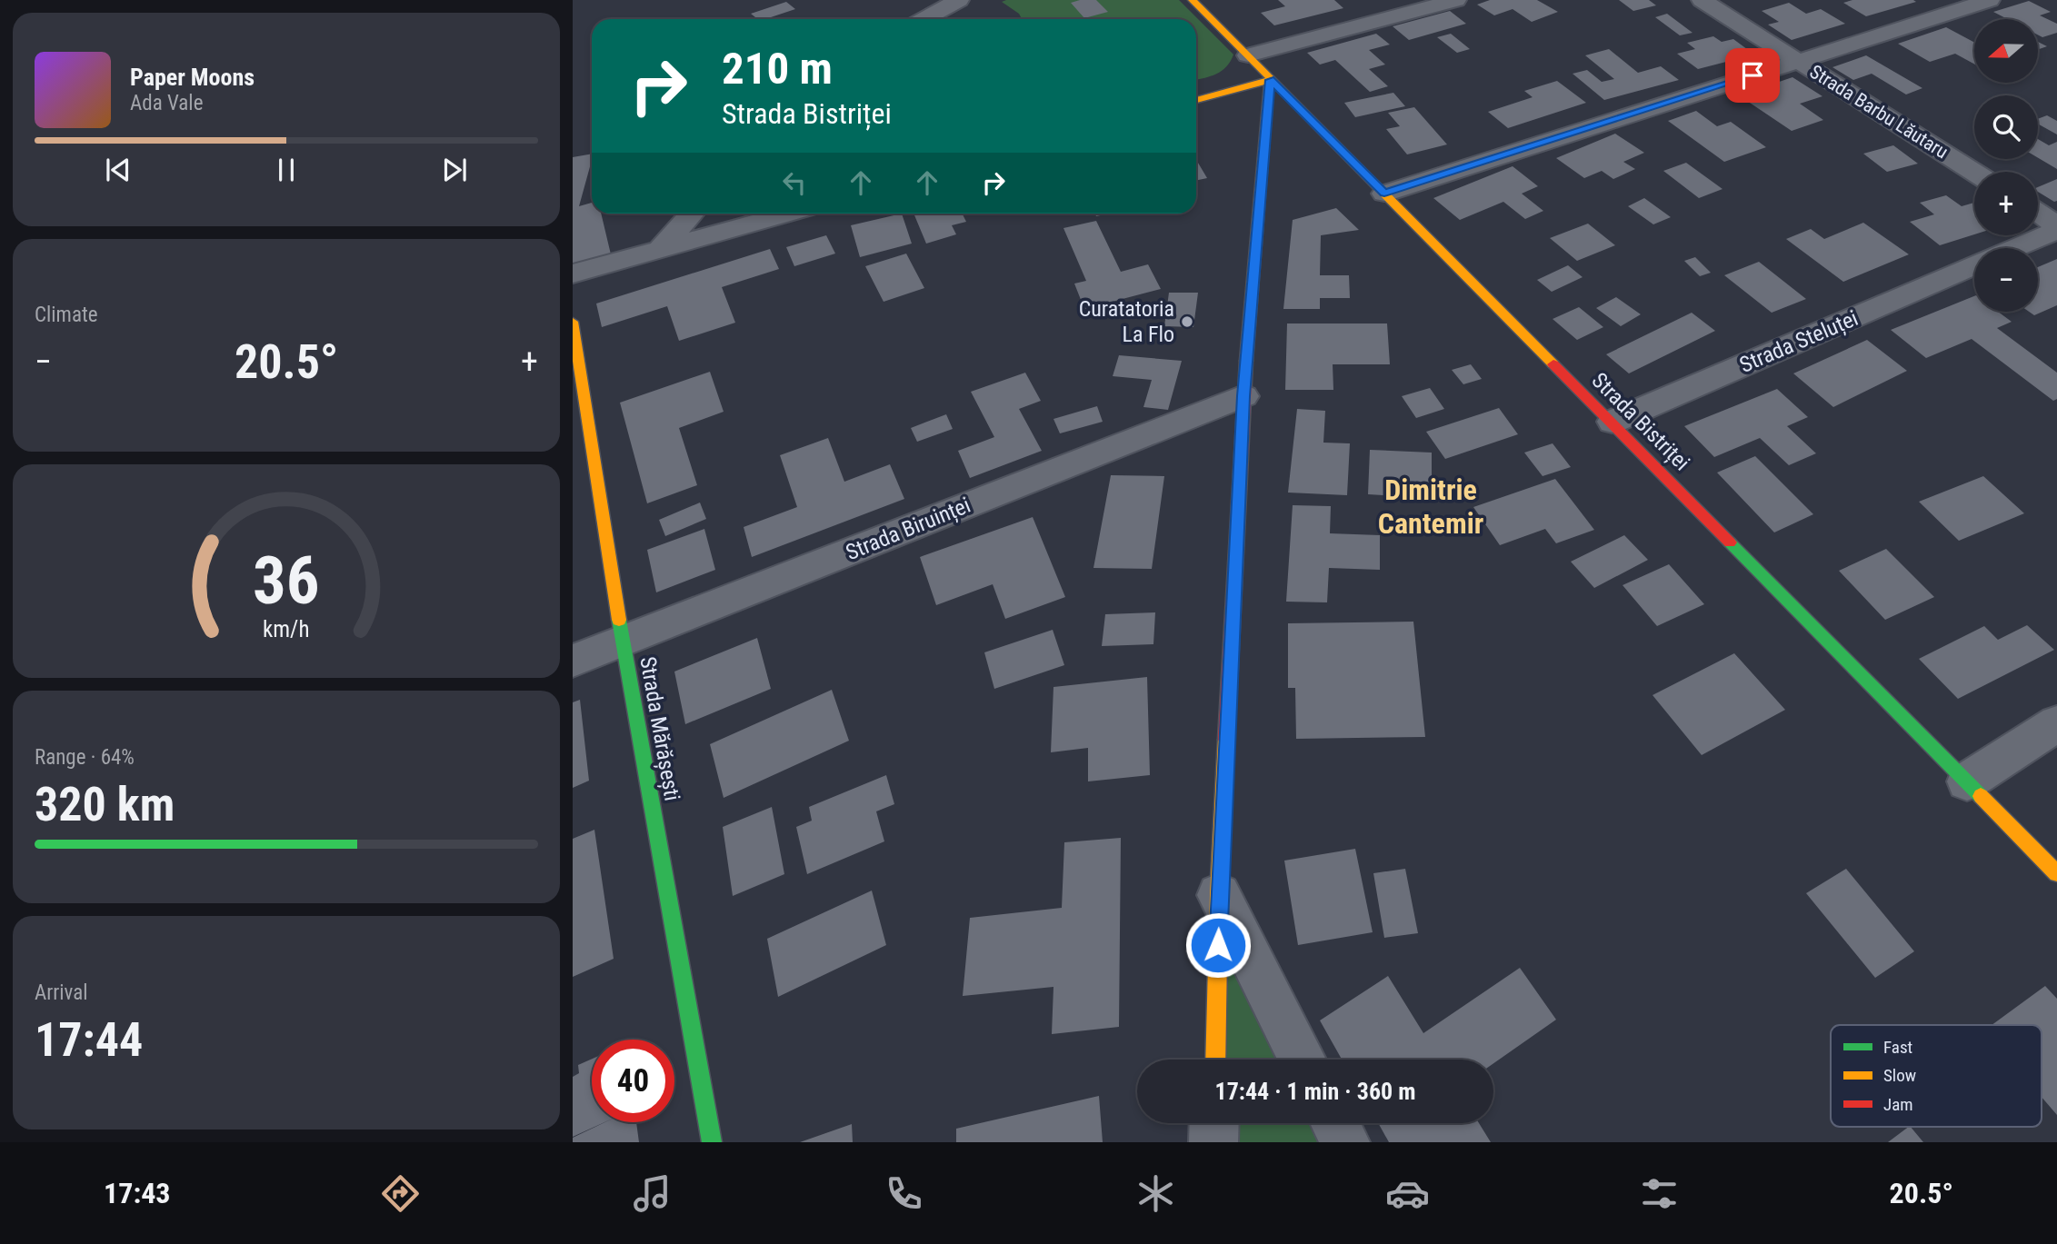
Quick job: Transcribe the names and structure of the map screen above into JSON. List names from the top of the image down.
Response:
{
  "streets": {
    "street": [
      "Strada Barbu Lăutaru",
      "Strada Steluței",
      "Strada Bistriței",
      "Strada Biruinței",
      "Strada Mărășești"
    ]
  },
  "crossings": [
    ["Strada Steluței", "Strada Bistriței"],
    ["Strada Biruinței", "Strada Mărășești"]
  ],
  "districts": ["Dimitrie Cantemir"],
  "places": ["Curatatoria La Flo"],
  "legend": ["Fast", "Slow", "Jam"],
  "north": "left",
  "page": {
    "map_buttons": ["+", "−"],
    "turn": ["210 m", "Strada Bistriței"],
    "song": ["Paper Moons", "Ada Vale"],
    "tile": [
      "Climate",
      ["Range · 64%", "320 km"],
      ["Arrival", "17:44"]
    ],
    "heat": ["−", "20.5°", "+"],
    "limit": "40",
    "trip": "17:44 · 1 min · 360 m",
    "tabs": ["17:43", "20.5°"],
    "gauge": ["36", "km/h"]
  }
}
